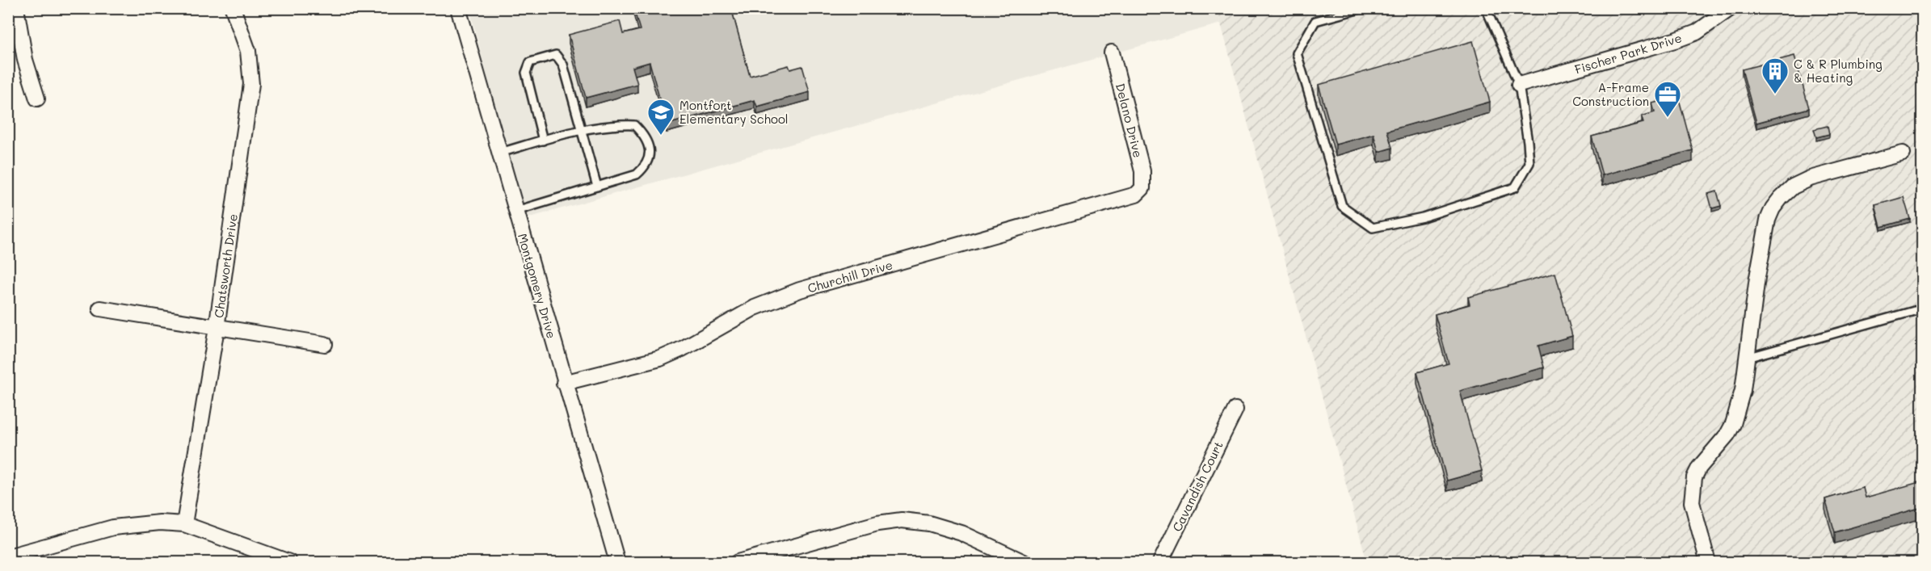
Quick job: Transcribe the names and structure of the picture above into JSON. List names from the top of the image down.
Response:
{
  "streets": {
    "street": [
      "Fischer Park Drive",
      "Delano Drive",
      "Chatsworth Drive",
      "Churchill Drive",
      "Montgomery Drive",
      "Cavandish Court"
    ]
  },
  "crossings": [
    ["Delano Drive", "Churchill Drive"],
    ["Churchill Drive", "Montgomery Drive"]
  ],
  "places": {
    "building": ["C & R Plumbing & Heating"],
    "office": ["A-Frame Construction"],
    "school or university": ["Montfort Elementary School"]
  }
}
